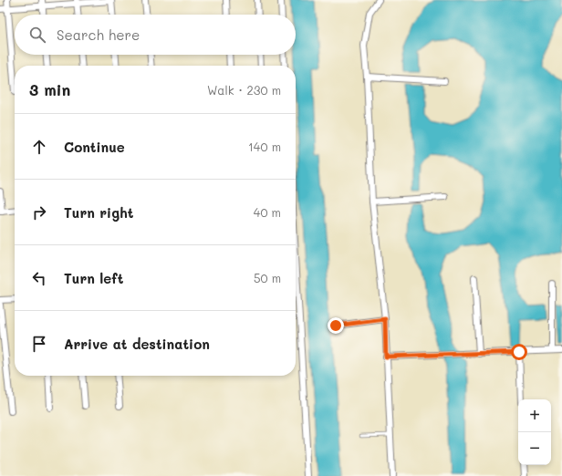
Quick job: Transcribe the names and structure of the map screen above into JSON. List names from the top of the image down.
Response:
{
  "page": {
    "search": "Search here",
    "heading": ["3 min", "Walk · 230 m"],
    "list": [
      ["Continue", "140 m"],
      ["Turn right", "40 m"],
      ["Turn left", "50 m"],
      "Arrive at destination"
    ],
    "map_buttons": ["+", "−"]
  }
}
